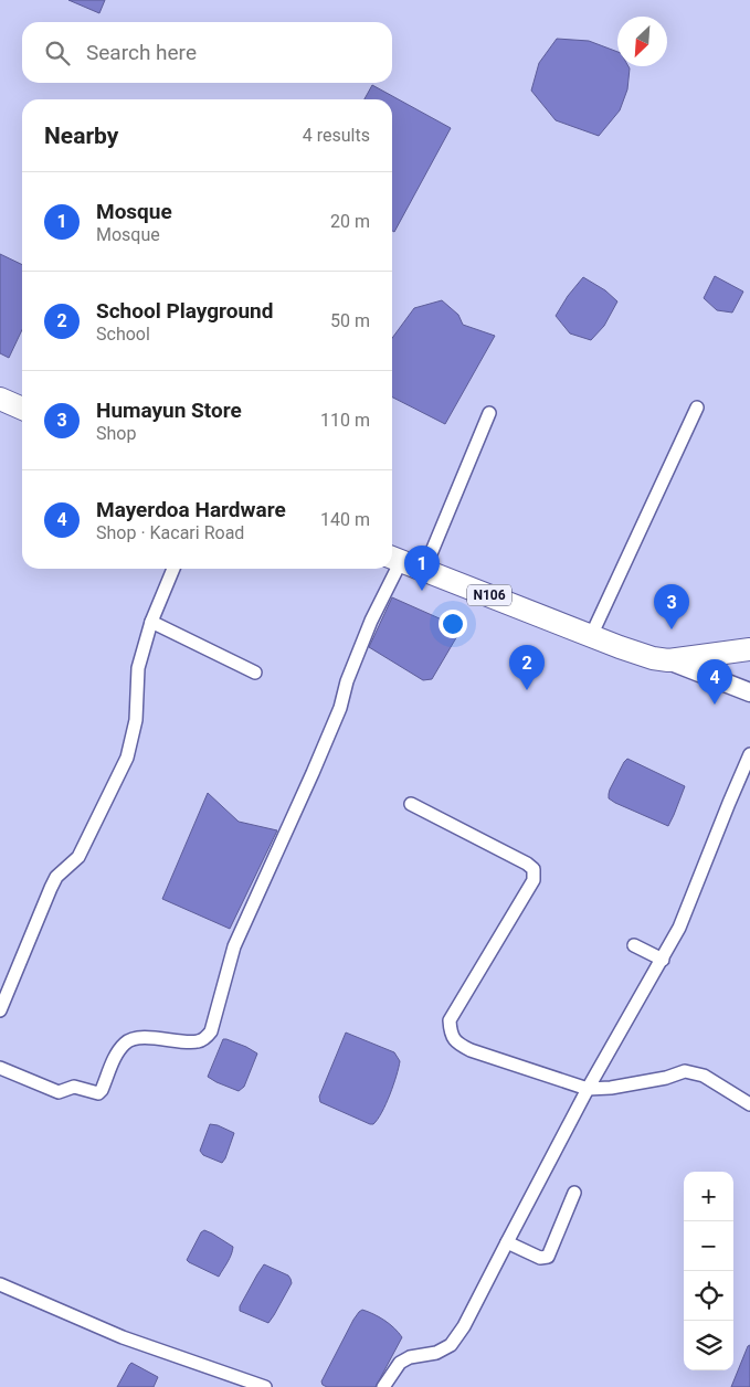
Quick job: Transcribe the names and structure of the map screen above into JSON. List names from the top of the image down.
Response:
{
  "streets": {
    "highway": ["N106"]
  },
  "north": "bottom left",
  "page": {
    "search": "Search here",
    "heading": ["Nearby", "4 results"],
    "list": [
      {
        "mark": "1",
        "name": "Mosque",
        "note": "Mosque",
        "value": "20 m"
      },
      {
        "mark": "2",
        "name": "School Playground",
        "note": "School",
        "value": "50 m"
      },
      {
        "mark": "3",
        "name": "Humayun Store",
        "note": "Shop",
        "value": "110 m"
      },
      {
        "mark": "4",
        "name": "Mayerdoa Hardware",
        "note": "Shop · Kacari Road",
        "value": "140 m"
      }
    ],
    "pins": [
      "1",
      "3",
      "2",
      "4"
    ],
    "map_buttons": ["+", "−"]
  }
}
